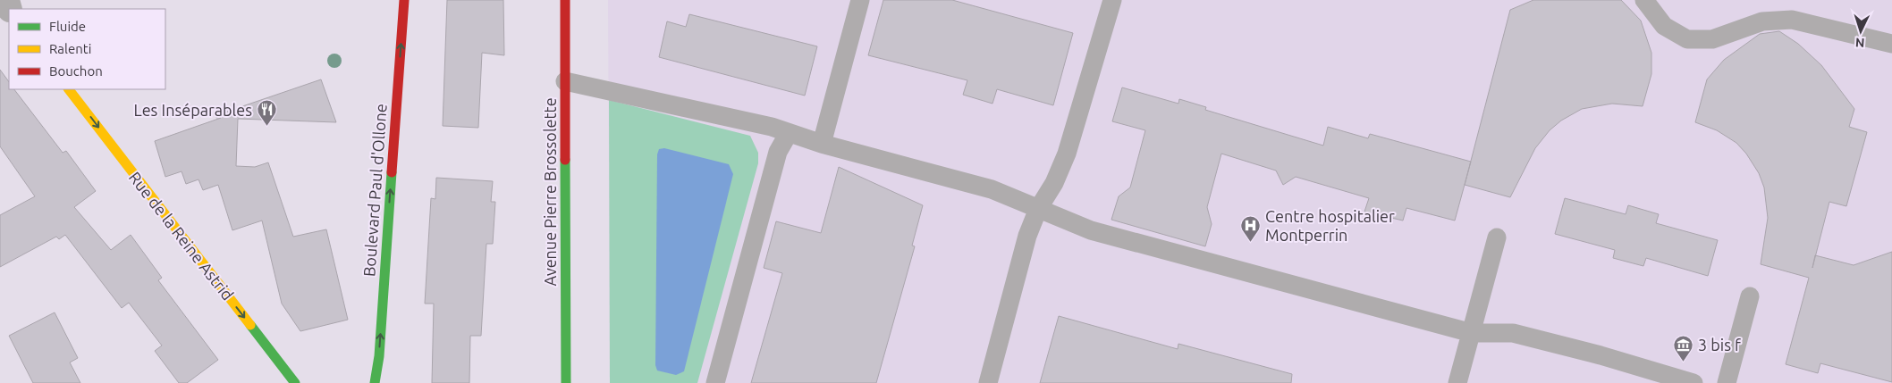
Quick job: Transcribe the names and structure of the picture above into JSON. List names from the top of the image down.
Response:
{
  "streets": {
    "street": ["Boulevard Paul d'Ollone", "Avenue Pierre Brossolette", "Rue de la Reine Astrid"]
  },
  "one_way": ["Boulevard Paul d'Ollone", "Rue de la Reine Astrid"],
  "places": {
    "restaurant": ["Les Inséparables"],
    "hospital": ["Centre hospitalier Montperrin"],
    "museum": ["3 bis f"]
  },
  "legend": ["Fluide", "Ralenti", "Bouchon"],
  "north": "bottom"
}
